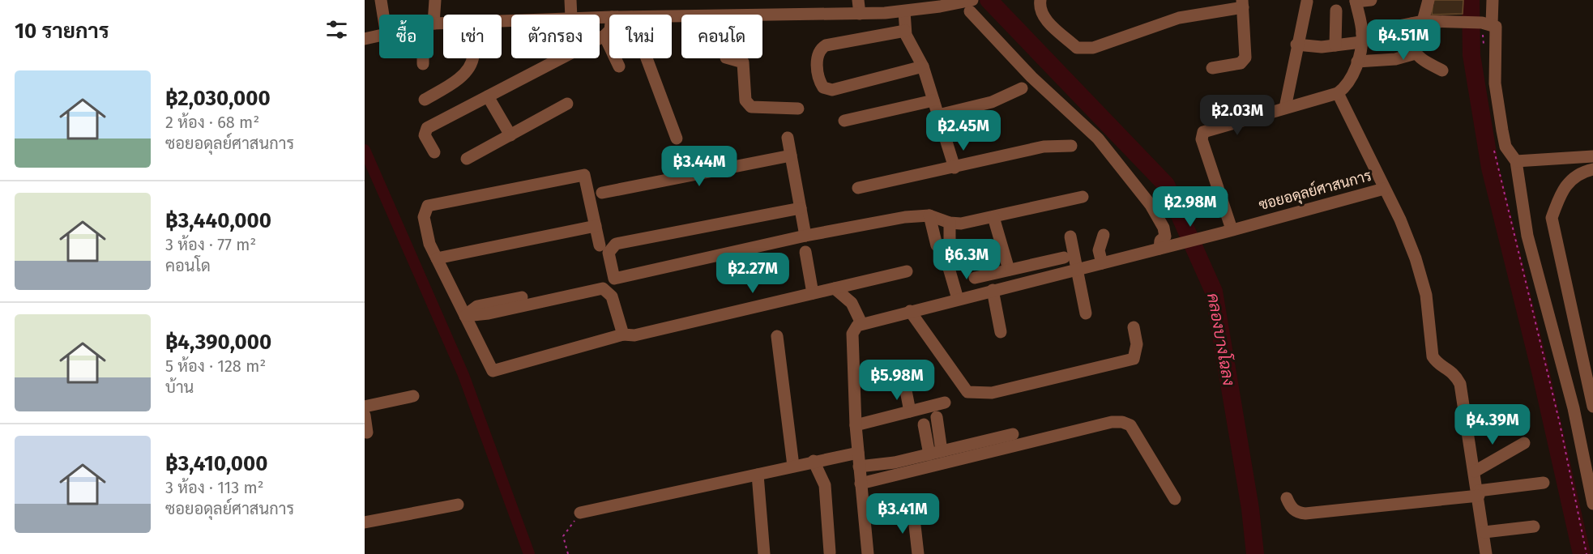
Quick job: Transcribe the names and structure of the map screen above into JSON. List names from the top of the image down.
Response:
{
  "streets": {
    "street": ["ซอยอดุลย์ศาสนการ"]
  },
  "water": ["คลองบางโฉลง"],
  "page": {
    "heading": "10 รายการ",
    "chip": [
      "ซื้อ",
      "เช่า",
      "ตัวกรอง",
      "ใหม่",
      "คอนโด"
    ],
    "price": [
      "฿4.51M",
      "฿2.03M",
      "฿2.45M",
      "฿3.44M",
      "฿2.98M",
      "฿6.3M",
      "฿2.27M",
      "฿5.98M",
      "฿4.39M",
      "฿3.41M"
    ],
    "list": [
      {
        "name": "฿2,030,000",
        "note": "2 ห้อง · 68 m² · ซอยอดุลย์ศาสนการ"
      },
      {
        "name": "฿3,440,000",
        "note": "3 ห้อง · 77 m² · คอนโด"
      },
      {
        "name": "฿4,390,000",
        "note": "5 ห้อง · 128 m² · บ้าน"
      },
      {
        "name": "฿3,410,000",
        "note": "3 ห้อง · 113 m² · ซอยอดุลย์ศาสนการ"
      }
    ]
  }
}
